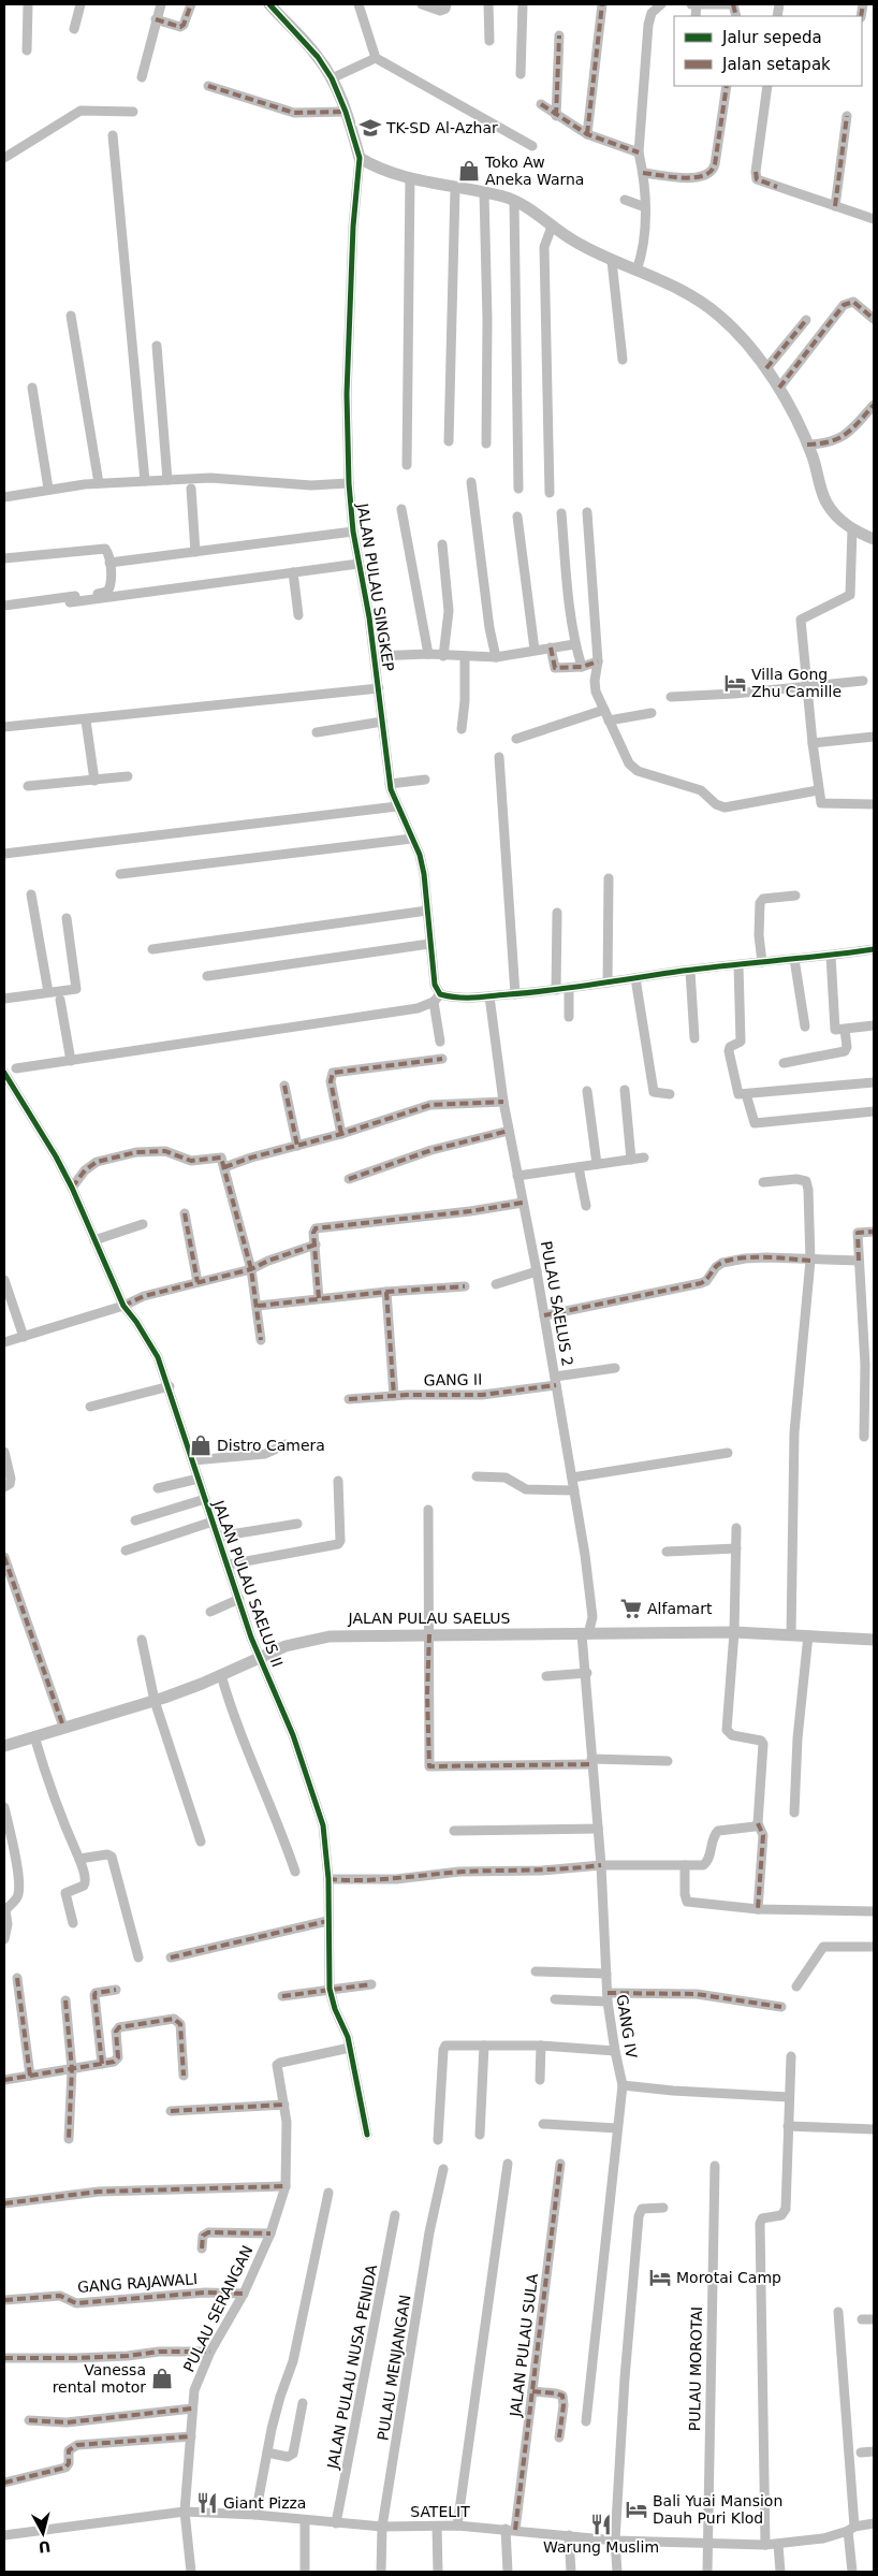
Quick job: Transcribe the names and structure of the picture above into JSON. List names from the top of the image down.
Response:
{
  "streets": {
    "street": [
      "JALAN PULAU SINGKEP",
      "PULAU SAELUS 2",
      "GANG II",
      "JALAN PULAU SAELUS II",
      "JALAN PULAU SAELUS",
      "GANG IV",
      "GANG RAJAWALI",
      "PULAU SERANGAN",
      "JALAN PULAU SULA",
      "JALAN PULAU NUSA PENIDA",
      "PULAU MENJANGAN",
      "PULAU MOROTAI",
      "SATELIT"
    ]
  },
  "crossings": [
    ["PULAU SAELUS 2", "GANG II"],
    ["PULAU SAELUS 2", "JALAN PULAU SAELUS"],
    ["PULAU SAELUS 2", "GANG IV"],
    ["JALAN PULAU SAELUS II", "JALAN PULAU SAELUS"],
    ["JALAN PULAU SAELUS II", "PULAU SERANGAN"],
    ["JALAN PULAU SAELUS", "GANG IV"],
    ["GANG RAJAWALI", "PULAU SERANGAN"],
    ["PULAU SERANGAN", "SATELIT"],
    ["JALAN PULAU SULA", "SATELIT"],
    ["JALAN PULAU NUSA PENIDA", "SATELIT"],
    ["PULAU MENJANGAN", "SATELIT"],
    ["PULAU MOROTAI", "SATELIT"]
  ],
  "places": {
    "school or university": ["TK-SD Al-Azhar"],
    "shop": ["Toko Aw Aneka Warna", "Distro Camera", "Vanessa rental motor"],
    "hotel": ["Villa Gong Zhu Camille", "Morotai Camp", "Bali Yuai Mansion Dauh Puri Klod"],
    "supermarket": ["Alfamart"],
    "restaurant": ["Giant Pizza", "Warung Muslim"]
  },
  "legend": ["Jalur sepeda", "Jalan setapak"],
  "north": "bottom"
}
